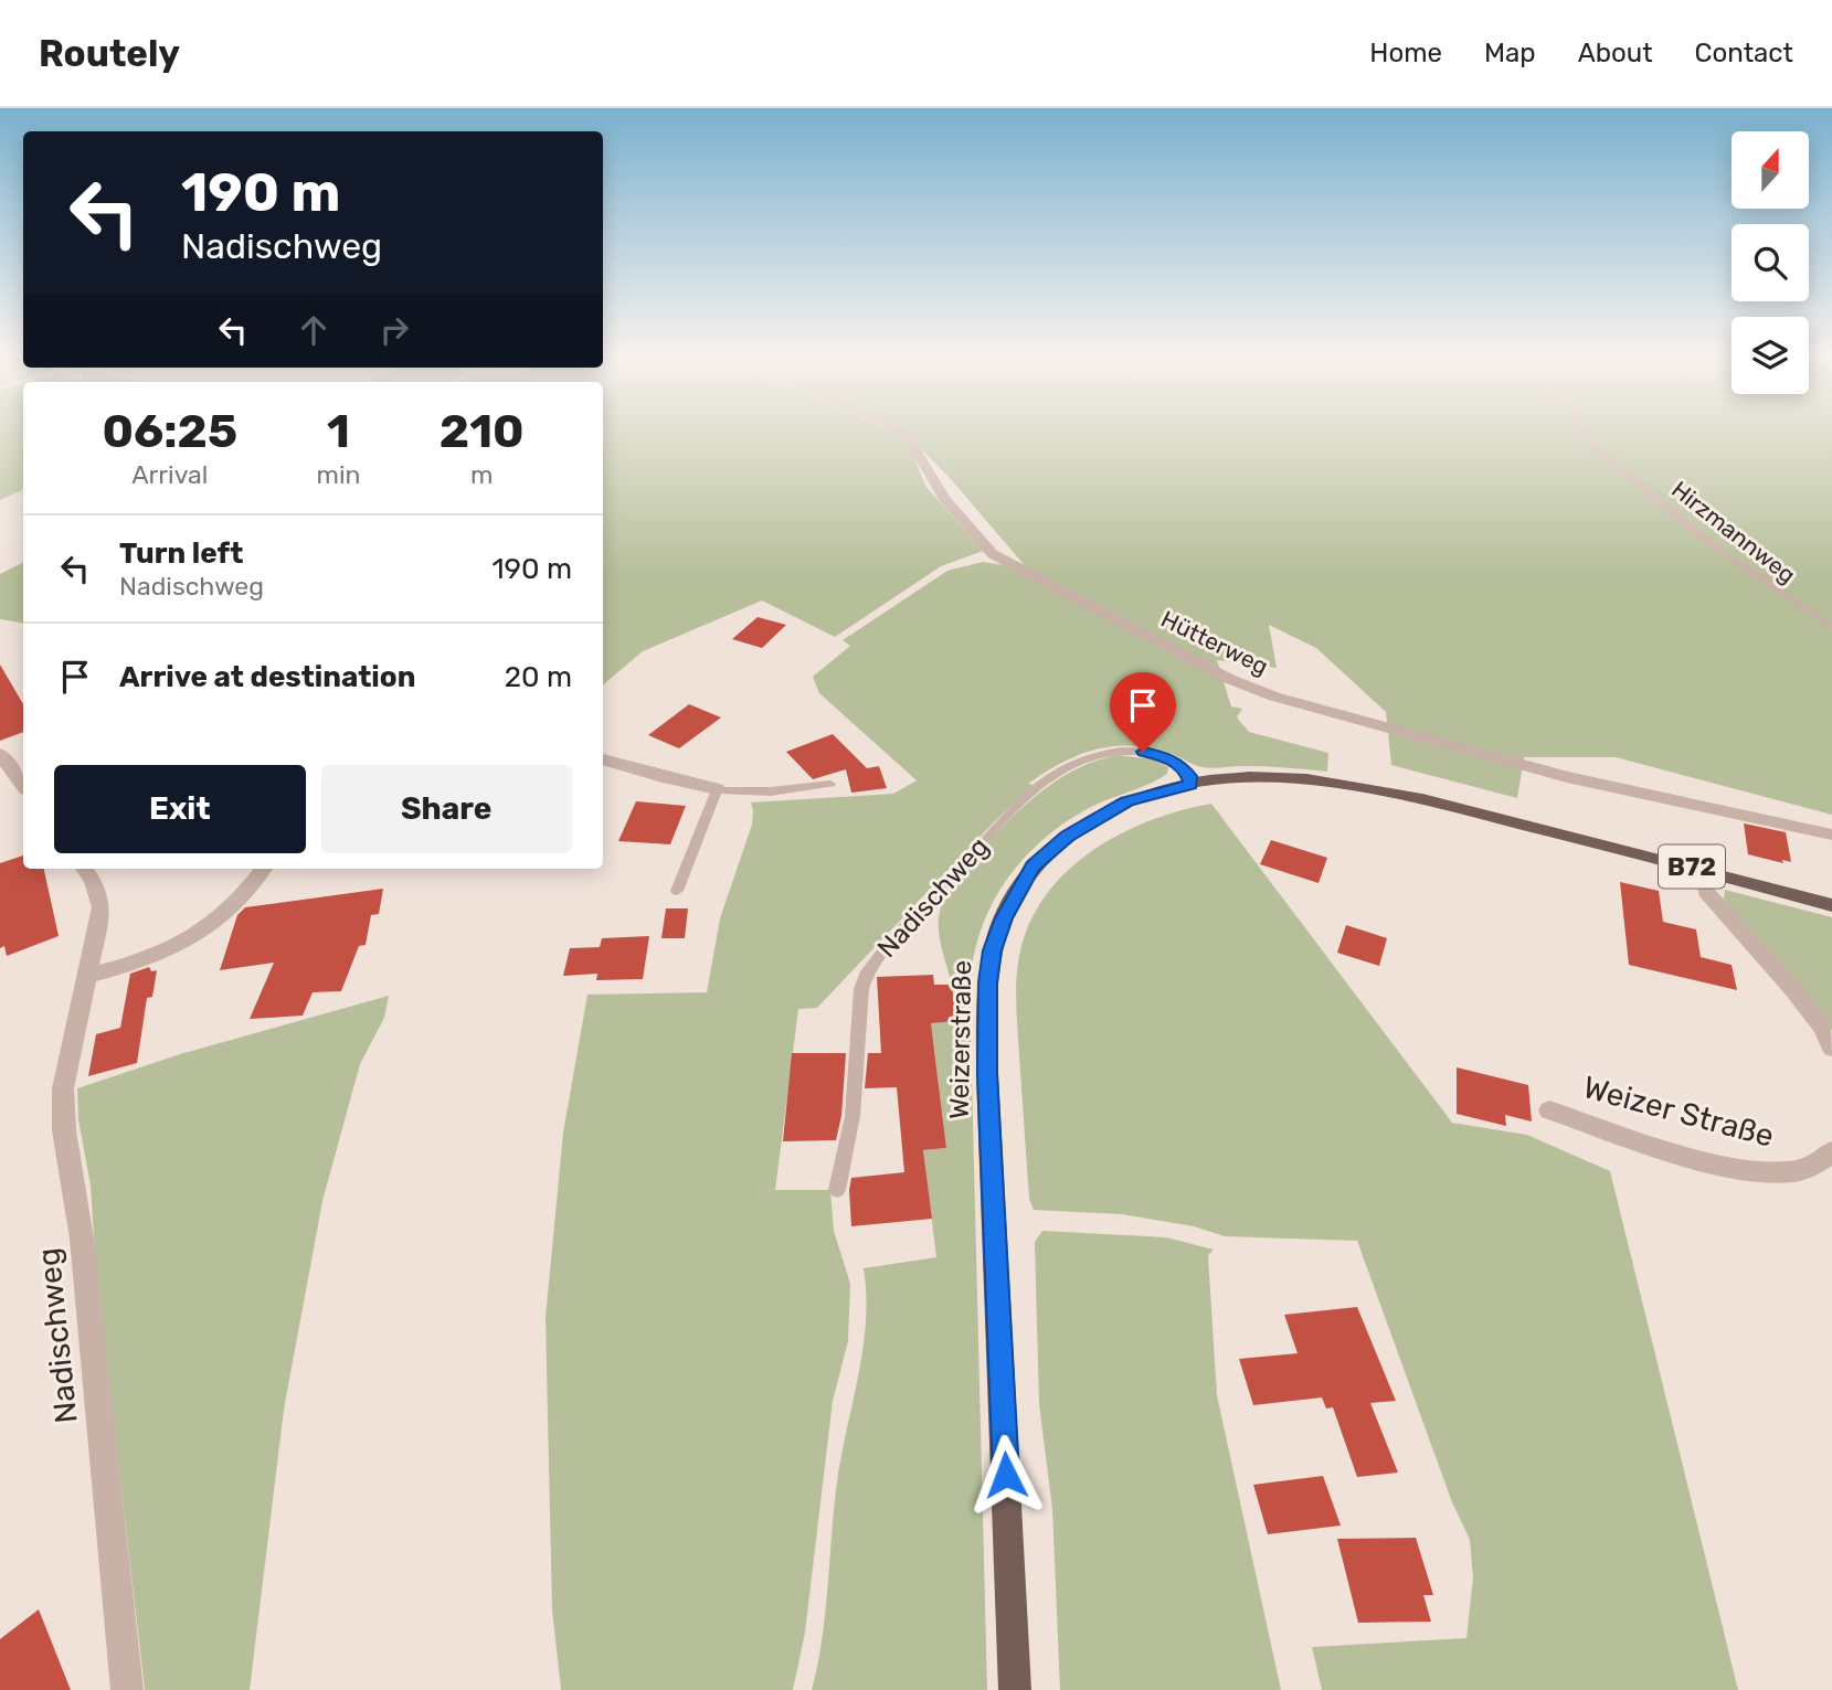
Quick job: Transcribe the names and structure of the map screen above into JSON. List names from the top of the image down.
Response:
{
  "streets": {
    "main road": ["B72", "Weizerstraße"],
    "street": ["Hütterweg", "Nadischweg", "Weizer Straße"],
    "lane": ["Hirzmannweg"]
  },
  "crossings": [
    ["Nadischweg", "Weizerstraße"]
  ],
  "north": "top",
  "page": {
    "header": "Routely",
    "nav": [
      "Home",
      "Map",
      "About",
      "Contact"
    ],
    "turn": ["190 m", "Nadischweg"],
    "eta": [
      "06:25",
      "Arrival",
      "1",
      "min",
      "210",
      "m"
    ],
    "list": [
      {
        "name": "Turn left",
        "note": "Nadischweg",
        "value": "190 m"
      },
      {
        "name": "Arrive at destination",
        "value": "20 m"
      }
    ],
    "buttons": ["Exit", "Share"]
  }
}
